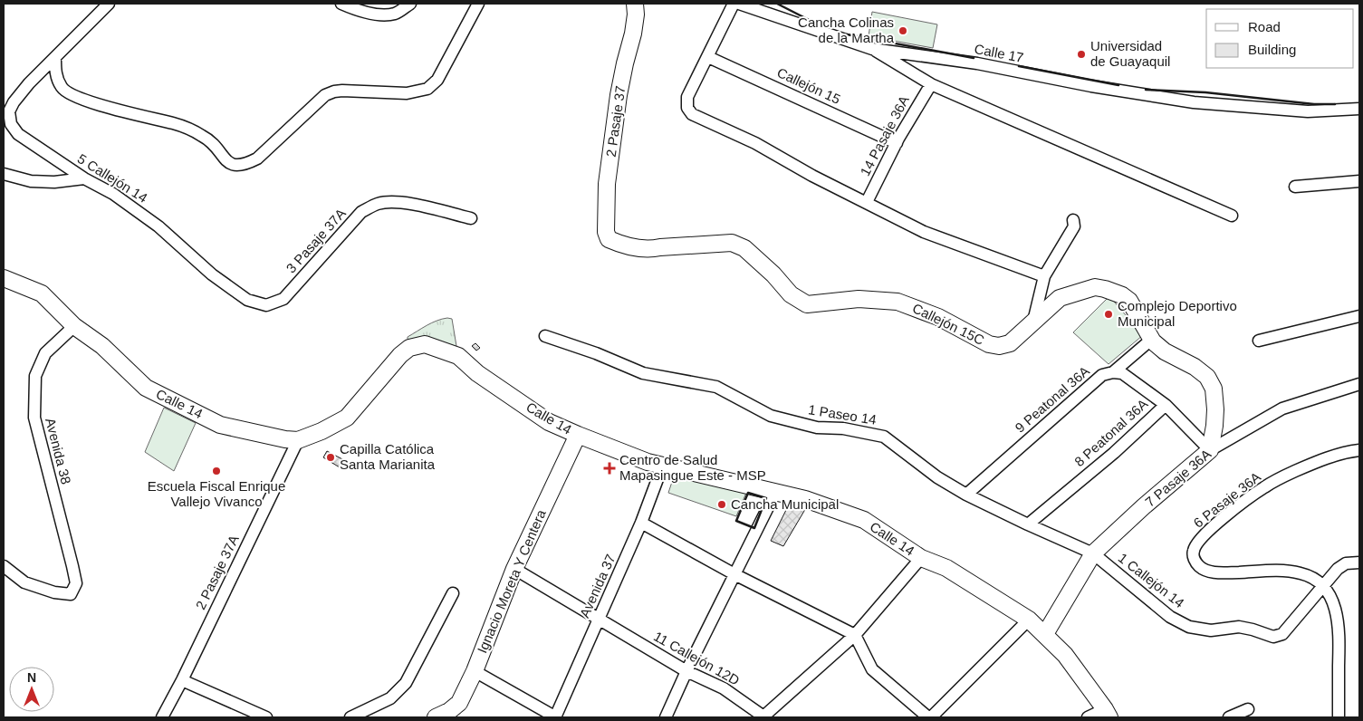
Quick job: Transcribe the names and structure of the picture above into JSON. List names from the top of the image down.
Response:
{
  "streets": {
    "street": [
      "Calle 17",
      "Callejón 15",
      "2 Pasaje 37",
      "14 Pasaje 36A",
      "5 Callejón 14",
      "3 Pasaje 37A",
      "Callejón 15C",
      "9 Peatonal 36A",
      "Calle 14",
      "1 Paseo 14",
      "8 Peatonal 36A",
      "Avenida 38",
      "7 Pasaje 36A",
      "6 Pasaje 36A",
      "2 Pasaje 37A",
      "1 Callejón 14",
      "Ignacio Moreta Y Centera",
      "Avenida 37",
      "11 Callejón 12D"
    ]
  },
  "crossings": [
    ["Callejón 15", "14 Pasaje 36A"],
    ["2 Pasaje 37", "Callejón 15C"],
    ["5 Callejón 14", "3 Pasaje 37A"],
    ["Callejón 15C", "9 Peatonal 36A"],
    ["Callejón 15C", "8 Peatonal 36A"],
    ["Callejón 15C", "7 Pasaje 36A"],
    ["9 Peatonal 36A", "1 Paseo 14"],
    ["Calle 14", "Avenida 38"],
    ["Calle 14", "7 Pasaje 36A"],
    ["Calle 14", "2 Pasaje 37A"],
    ["Calle 14", "Ignacio Moreta Y Centera"],
    ["Calle 14", "Avenida 37"],
    ["Calle 14", "11 Callejón 12D"],
    ["1 Paseo 14", "8 Peatonal 36A"],
    ["1 Paseo 14", "7 Pasaje 36A"],
    ["1 Paseo 14", "1 Callejón 14"],
    ["8 Peatonal 36A", "7 Pasaje 36A"],
    ["7 Pasaje 36A", "1 Callejón 14"],
    ["6 Pasaje 36A", "1 Callejón 14"],
    ["Ignacio Moreta Y Centera", "11 Callejón 12D"],
    ["Avenida 37", "11 Callejón 12D"]
  ],
  "places": {
    "other": [
      "Cancha Colinas de la Martha",
      "Universidad de Guayaquil",
      "Complejo Deportivo Municipal",
      "Capilla Católica Santa Marianita",
      "Escuela Fiscal Enrique Vallejo Vivanco",
      "Cancha Municipal"
    ],
    "health": ["Centro de Salud Mapasingue Este - MSP"]
  },
  "legend": ["Road", "Building"],
  "north": "top"
}
